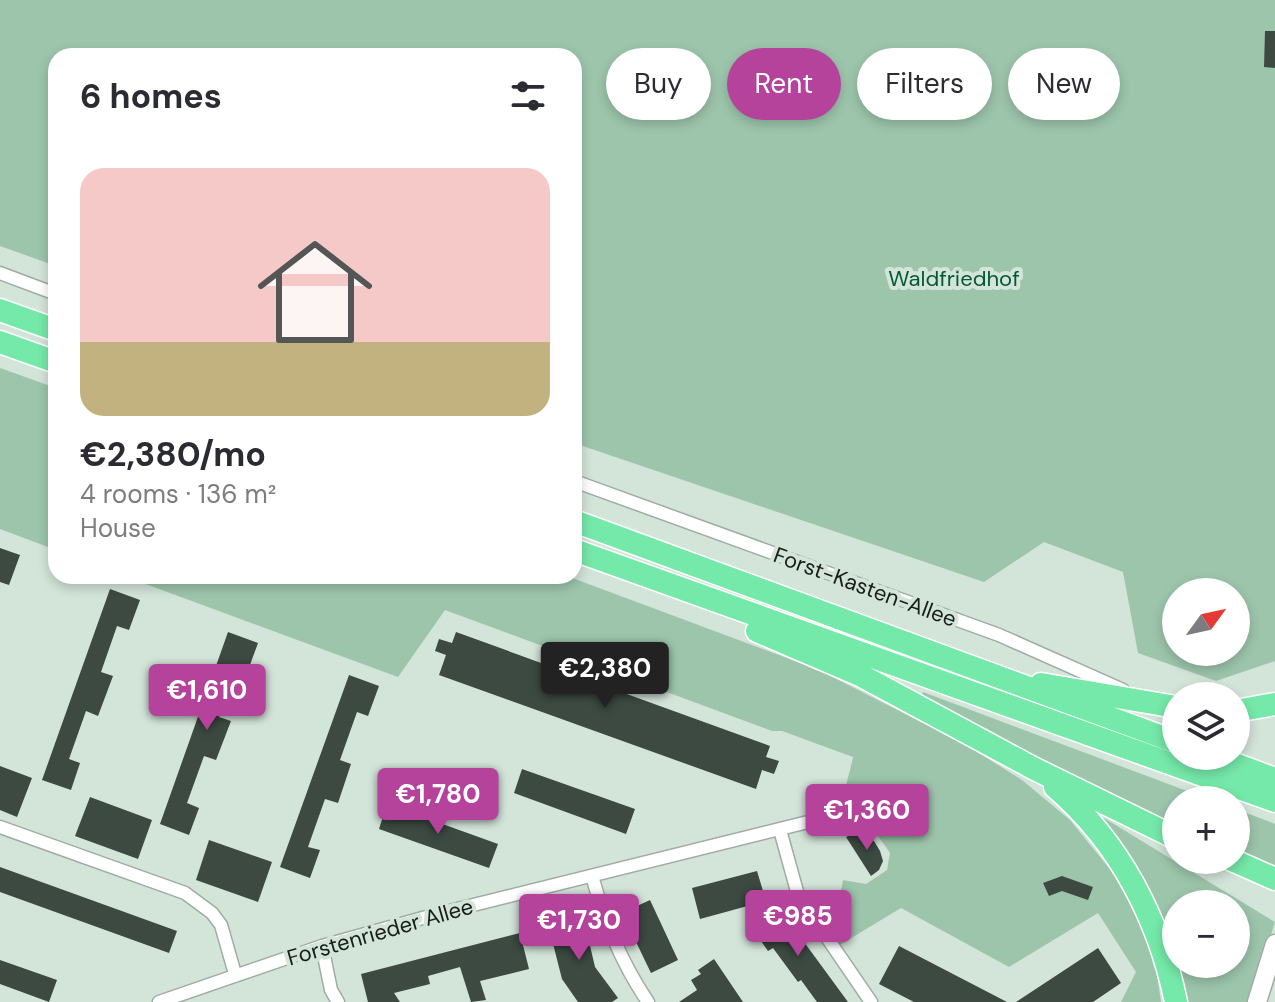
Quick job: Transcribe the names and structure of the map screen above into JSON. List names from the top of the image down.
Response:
{
  "streets": {
    "street": ["Forst-Kasten-Allee", "Forstenrieder Allee"]
  },
  "parks": ["Waldfriedhof"],
  "north": "top right",
  "page": {
    "chip": [
      "Buy",
      "Rent",
      "Filters",
      "New"
    ],
    "heading": "6 homes",
    "list": [
      {
        "name": "€2,380/mo",
        "note": "4 rooms · 136 m² · House"
      }
    ],
    "map_buttons": ["+", "−"],
    "price": [
      "€2,380",
      "€1,610",
      "€1,780",
      "€1,360",
      "€985",
      "€1,730"
    ]
  }
}
